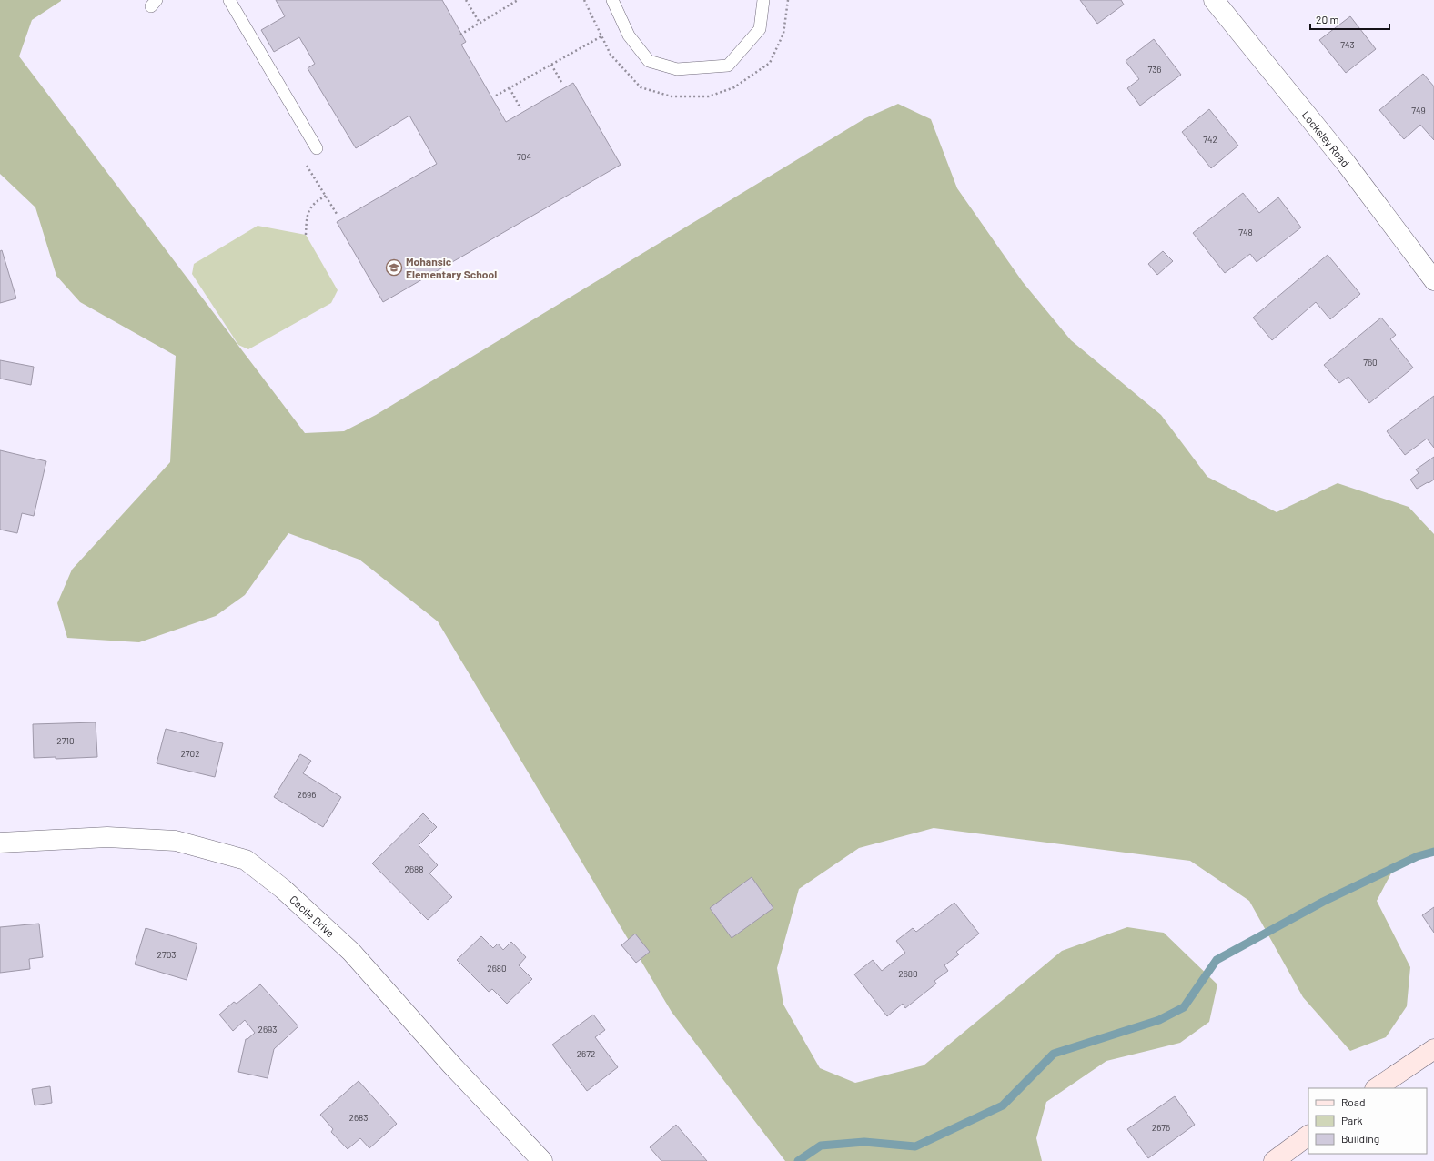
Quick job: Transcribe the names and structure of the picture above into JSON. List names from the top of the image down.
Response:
{
  "streets": {
    "street": ["Locksley Road", "Cecile Drive"]
  },
  "places": {
    "school or university": ["Mohansic Elementary School"]
  },
  "house_numbers": [
    "743",
    "736",
    "749",
    "742",
    "704",
    "748",
    "760",
    "2710",
    "2702",
    "2696",
    "2688",
    "2703",
    "2680",
    "2680",
    "2693",
    "2672",
    "2683",
    "2676"
  ],
  "legend": ["Road", "Park", "Building"],
  "scale_bar": "20 m"
}
